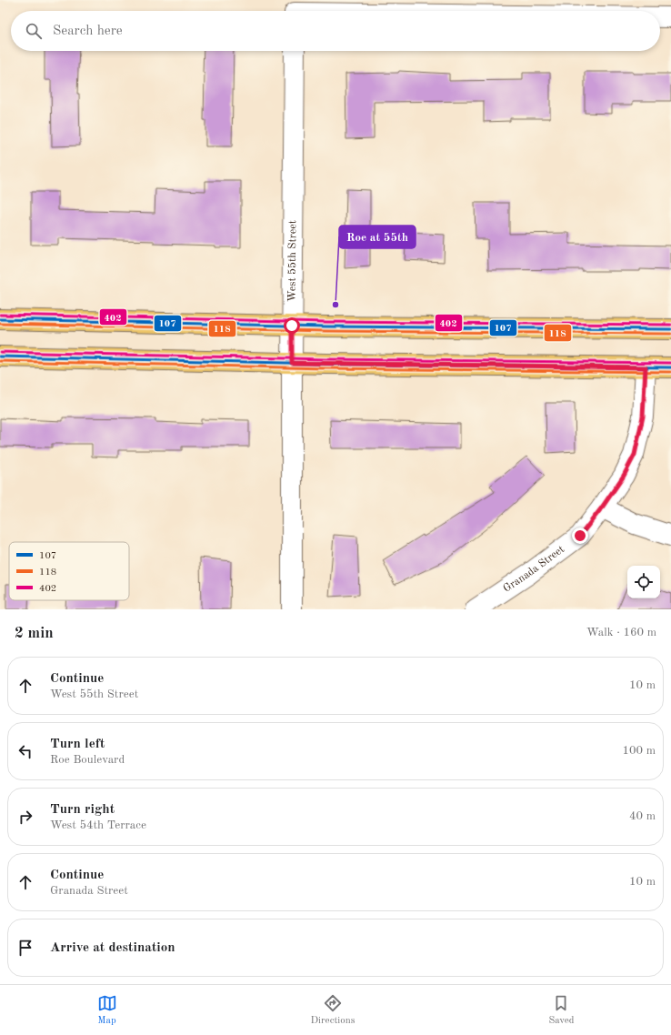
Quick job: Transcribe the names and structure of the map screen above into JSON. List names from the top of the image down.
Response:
{
  "streets": {
    "street": ["West 55th Street", "Granada Street"]
  },
  "places": ["Roe at 55th"],
  "lines": ["transit line 402", "transit line 107", "transit line 118"],
  "legend": ["107", "118", "402"],
  "page": {
    "search": "Search here",
    "heading": ["2 min", "Walk · 160 m"],
    "list": [
      ["Continue", "West 55th Street", "10 m"],
      ["Turn left", "Roe Boulevard", "100 m"],
      ["Turn right", "West 54th Terrace", "40 m"],
      ["Continue", "Granada Street", "10 m"],
      "Arrive at destination"
    ],
    "nav": ["Map", "Directions", "Saved"]
  }
}
